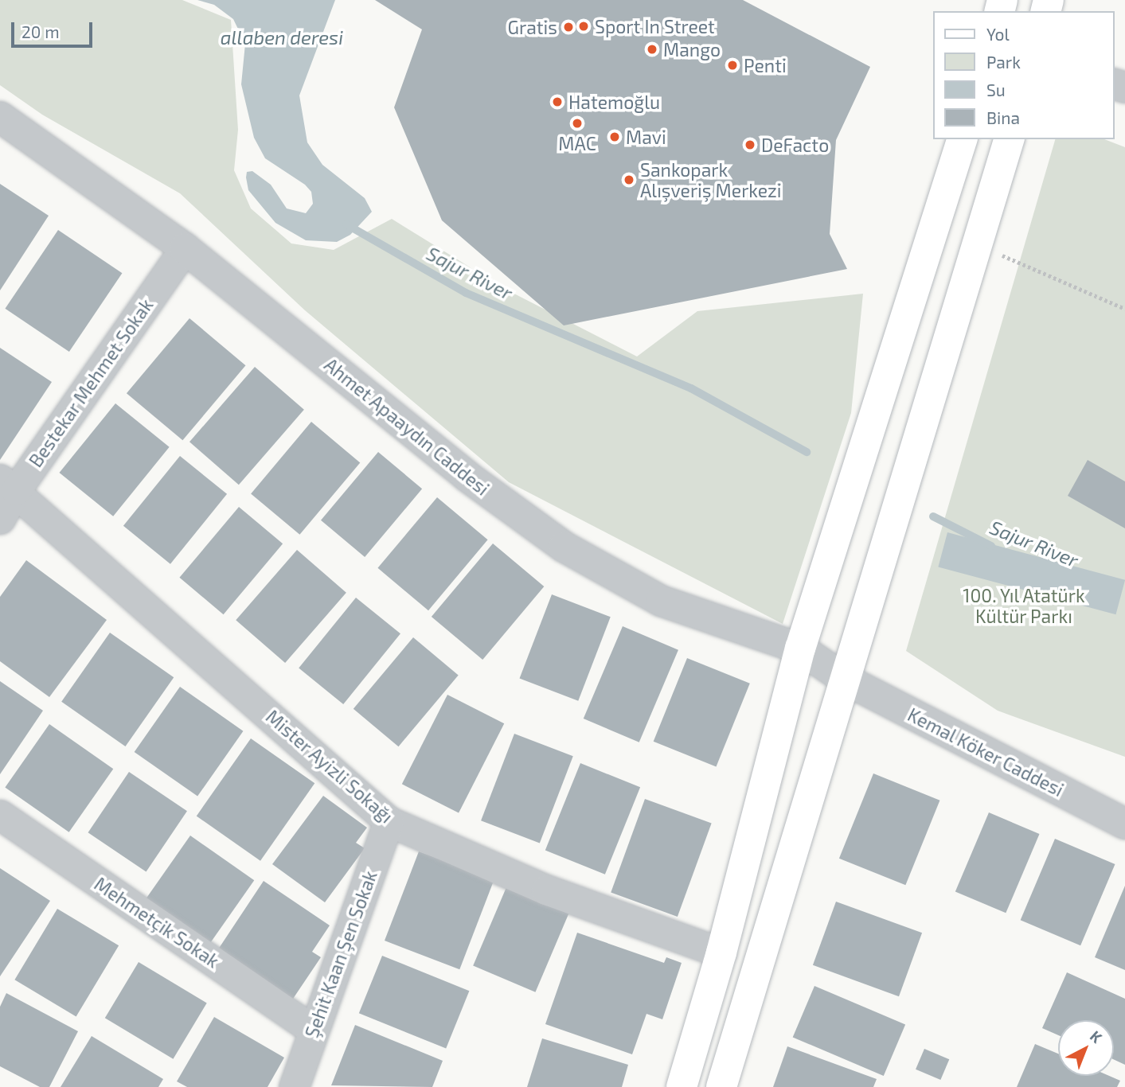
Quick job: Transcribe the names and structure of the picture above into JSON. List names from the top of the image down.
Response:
{
  "streets": {
    "street": [
      "Bestekar Mehmet Sokak",
      "Ahmet Apaaydın Caddesi",
      "Kemal Köker Caddesi",
      "Mister Ayizli Sokağı",
      "Mehmetçik Sokak",
      "Şehit Kaan Şen Sokak"
    ]
  },
  "crossings": [
    ["Bestekar Mehmet Sokak", "Ahmet Apaaydın Caddesi"],
    ["Bestekar Mehmet Sokak", "Mister Ayizli Sokağı"],
    ["Ahmet Apaaydın Caddesi", "Kemal Köker Caddesi"],
    ["Mister Ayizli Sokağı", "Şehit Kaan Şen Sokak"],
    ["Mehmetçik Sokak", "Şehit Kaan Şen Sokak"]
  ],
  "water": ["allaben deresi", "Sajur River"],
  "parks": ["100. Yıl Atatürk Kültür Parkı"],
  "places": [
    "Sport In Street",
    "Gratis",
    "Mango",
    "Penti",
    "Hatemoğlu",
    "MAC",
    "Mavi",
    "DeFacto",
    "Sankopark Alışveriş Merkezi"
  ],
  "legend": [
    "Yol",
    "Park",
    "Su",
    "Bina"
  ],
  "scale_bar": "20 m",
  "north": "top right"
}
